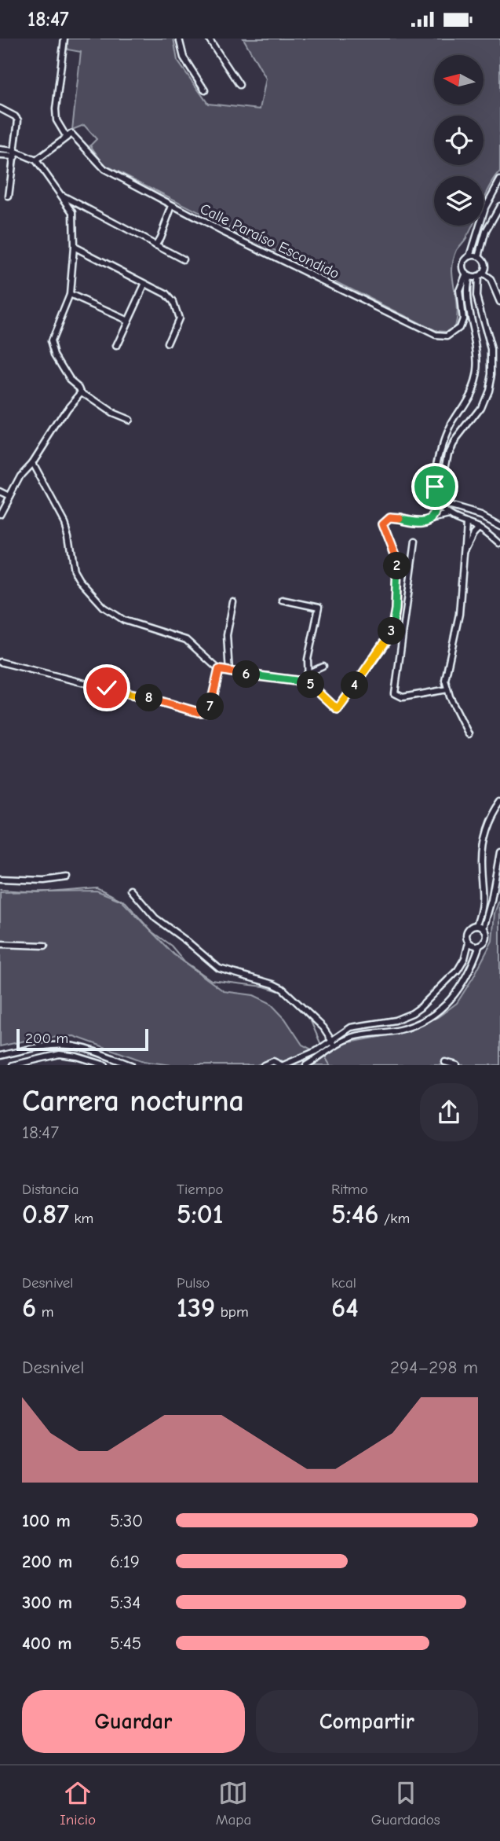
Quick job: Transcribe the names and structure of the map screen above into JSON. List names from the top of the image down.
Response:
{
  "streets": {
    "street": ["Calle Paraíso Escondido"]
  },
  "scale_bar": "200 m",
  "north": "left",
  "page": {
    "status": "18:47",
    "pins": [
      "2",
      "3",
      "6",
      "5",
      "4",
      "8",
      "7"
    ],
    "scale": "200 m",
    "heading": ["Carrera nocturna", "18:47"],
    "stats": [
      ["Distancia", "0.87 km"],
      ["Tiempo", "5:01"],
      ["Ritmo", "5:46 /km"],
      ["Desnivel", "6 m"],
      ["Pulso", "139 bpm"],
      ["kcal", "64"]
    ],
    "chart": ["Desnivel", "294–298 m"],
    "list": [
      {
        "name": "100 m",
        "note": "5:30"
      },
      {
        "name": "200 m",
        "note": "6:19"
      },
      {
        "name": "300 m",
        "note": "5:34"
      },
      {
        "name": "400 m",
        "note": "5:45"
      }
    ],
    "buttons": ["Guardar", "Compartir"],
    "tabs": ["Inicio", "Mapa", "Guardados"]
  }
}
